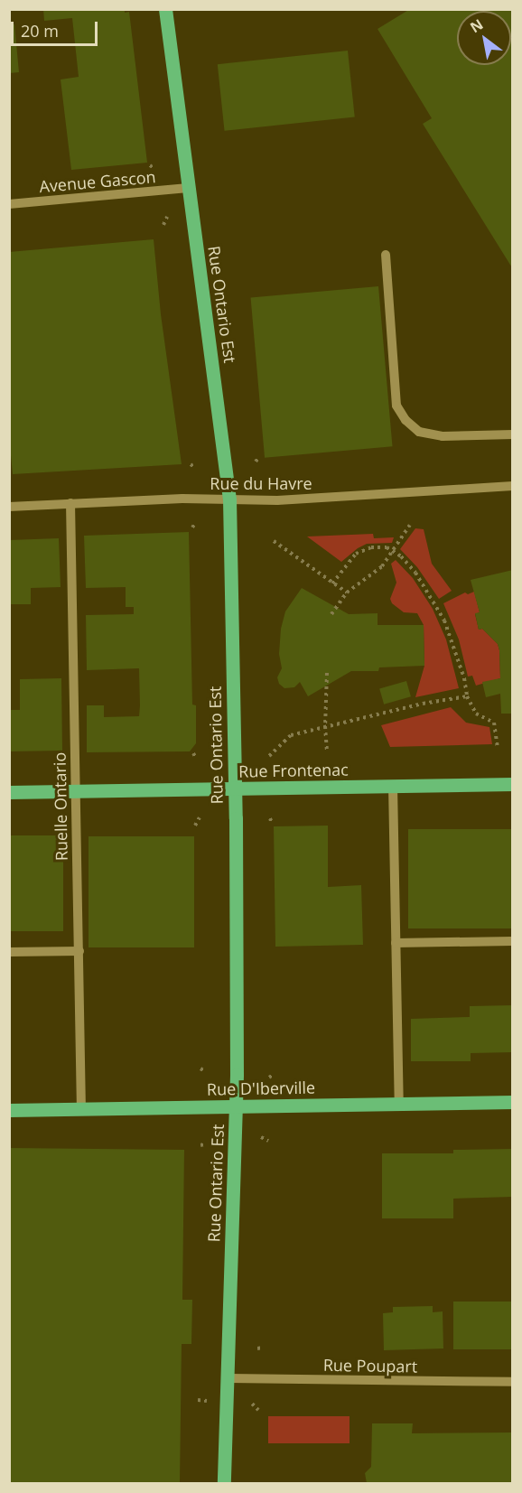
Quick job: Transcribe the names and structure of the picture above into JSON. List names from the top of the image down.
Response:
{
  "streets": {
    "main road": ["Rue Ontario Est", "Rue Frontenac", "Rue D'Iberville"],
    "street": [
      "Avenue Gascon",
      "Rue du Havre",
      "Ruelle Ontario",
      "Rue Poupart"
    ]
  },
  "crossings": [
    ["Avenue Gascon", "Rue Ontario Est"],
    ["Rue Ontario Est", "Rue du Havre"],
    ["Rue Ontario Est", "Rue Frontenac"],
    ["Rue Ontario Est", "Rue D'Iberville"],
    ["Rue Ontario Est", "Rue Poupart"],
    ["Rue du Havre", "Ruelle Ontario"],
    ["Rue Frontenac", "Ruelle Ontario"],
    ["Ruelle Ontario", "Rue D'Iberville"]
  ],
  "scale_bar": "20 m",
  "north": "top left"
}
